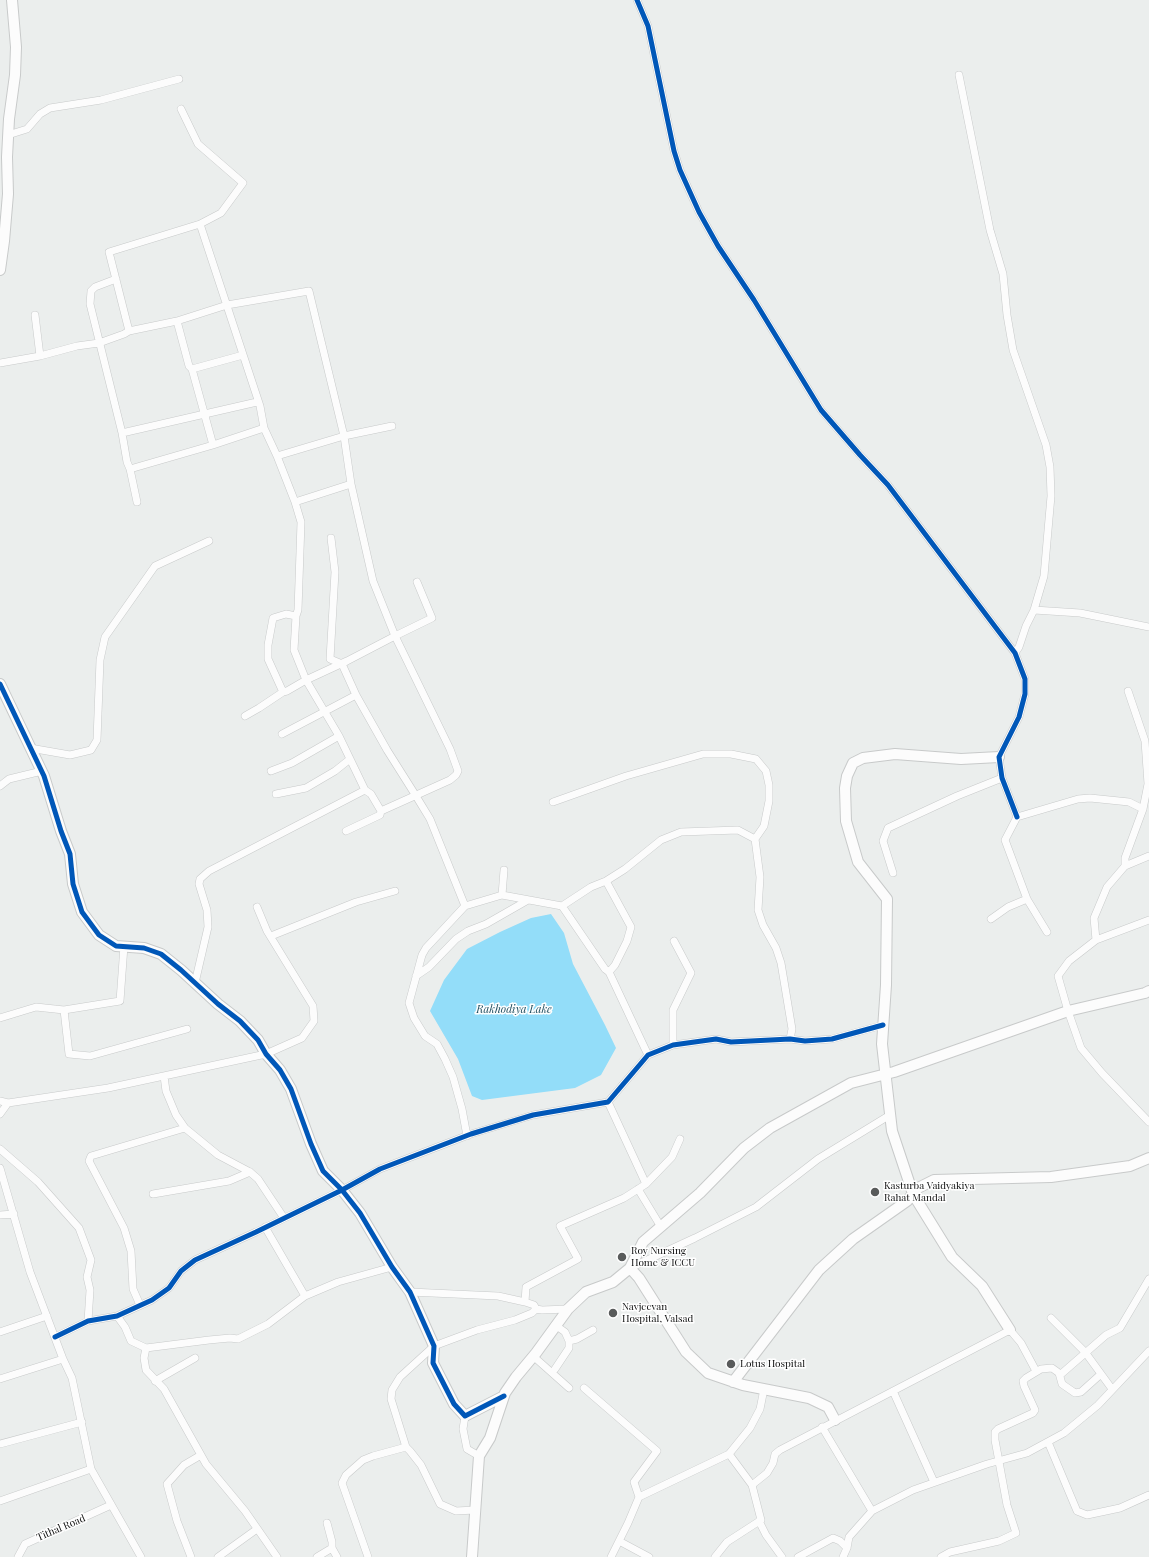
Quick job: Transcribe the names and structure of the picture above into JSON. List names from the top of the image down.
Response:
{
  "streets": {
    "street": ["Tithal Road"]
  },
  "water": ["Rakhodiya Lake"],
  "places": [
    "Kasturba Vaidyakiya Rahat Mandal",
    "Roy Nursing Home & ICCU",
    "Navjeevan Hospital, Valsad",
    "Lotus Hospital"
  ]
}
